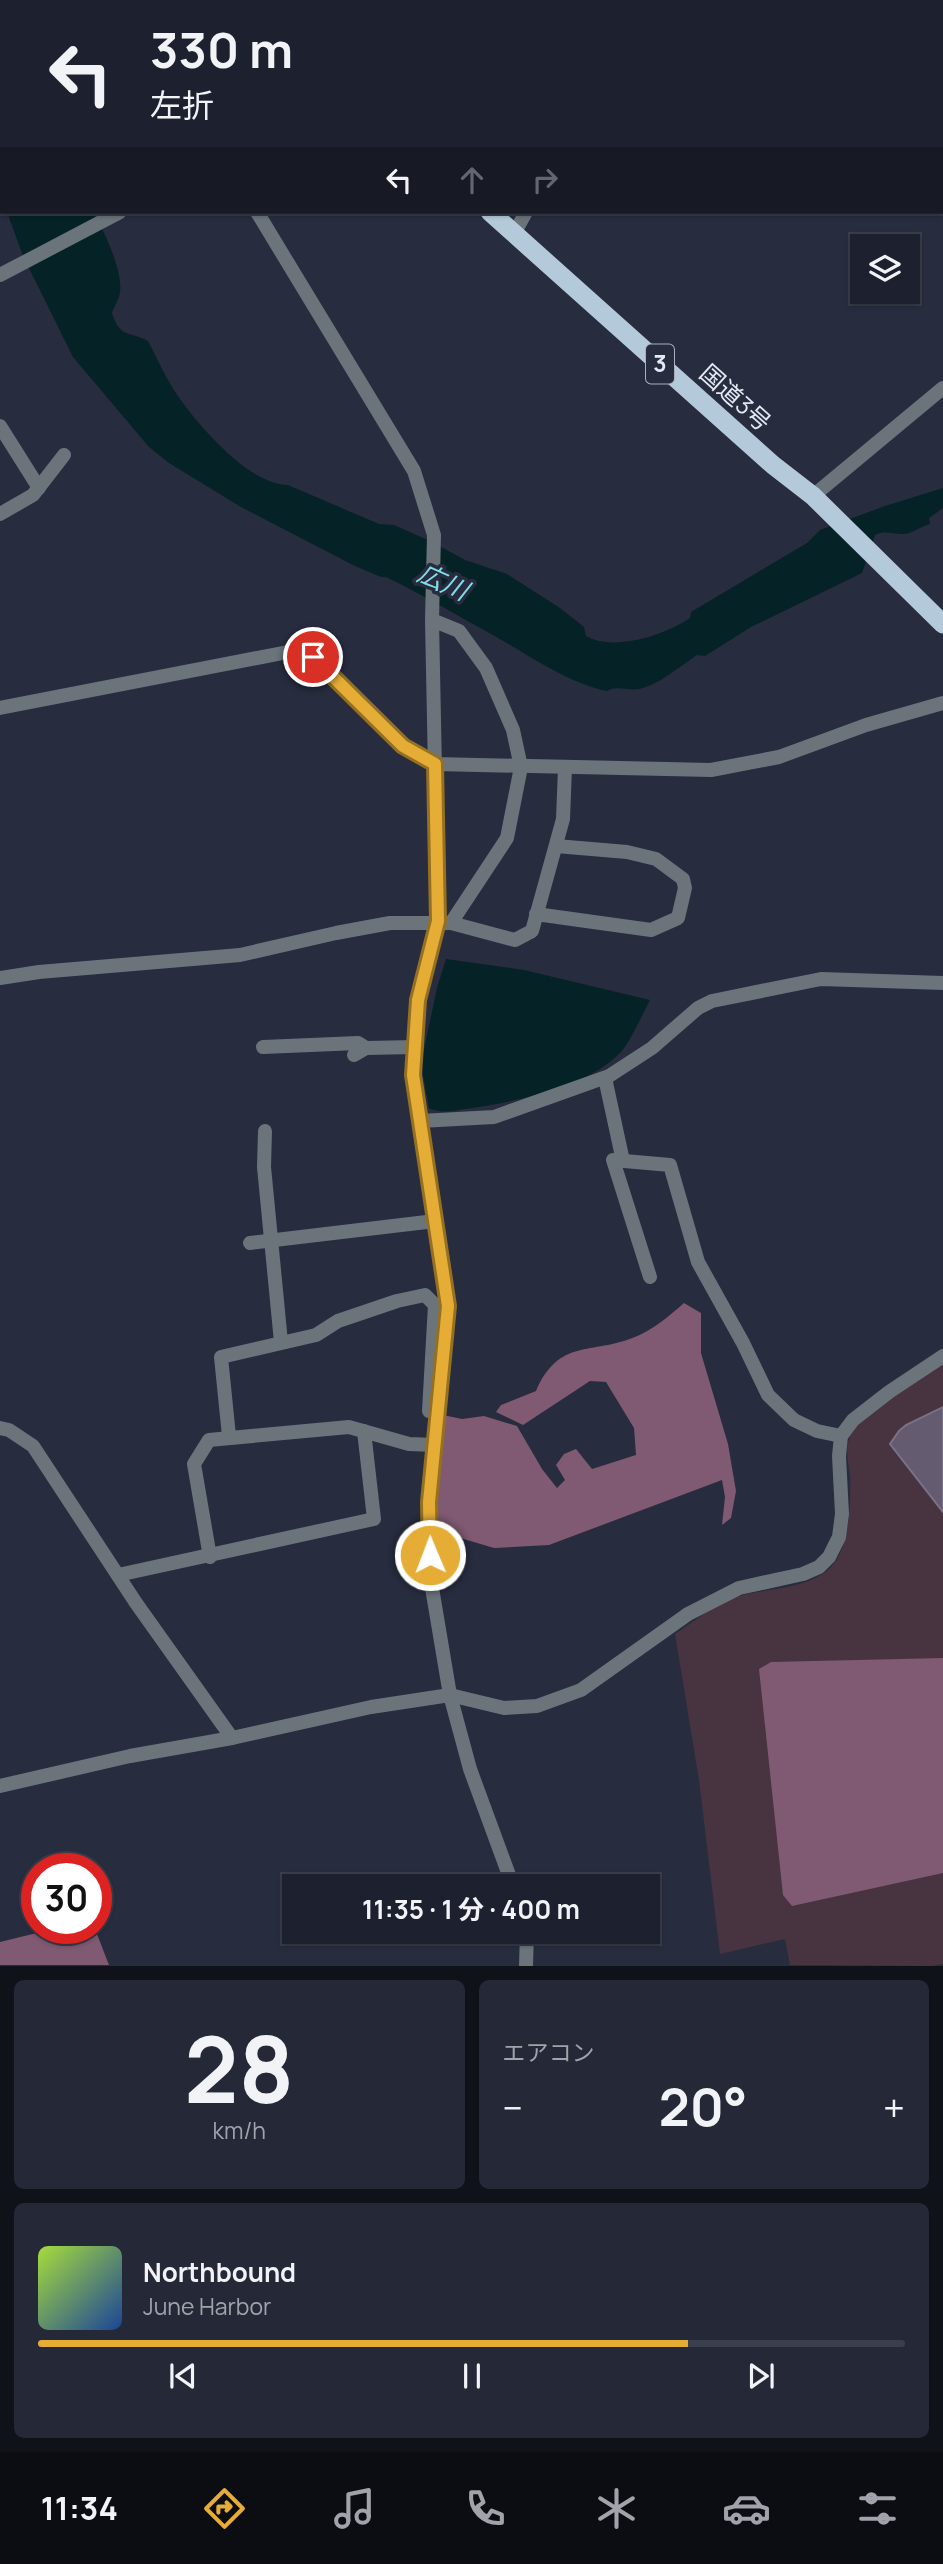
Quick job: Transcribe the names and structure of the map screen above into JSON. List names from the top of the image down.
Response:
{
  "streets": {
    "highway": ["3", "国道3号"]
  },
  "water": ["広川"],
  "page": {
    "turn": ["330 m", "左折"],
    "limit": "30",
    "trip": "11:35 · 1 分 · 400 m",
    "tile": [
      ["28", "km/h"],
      "エアコン"
    ],
    "heat": ["−", "20°", "+"],
    "song": ["Northbound", "June Harbor"],
    "tabs": "11:34"
  }
}
